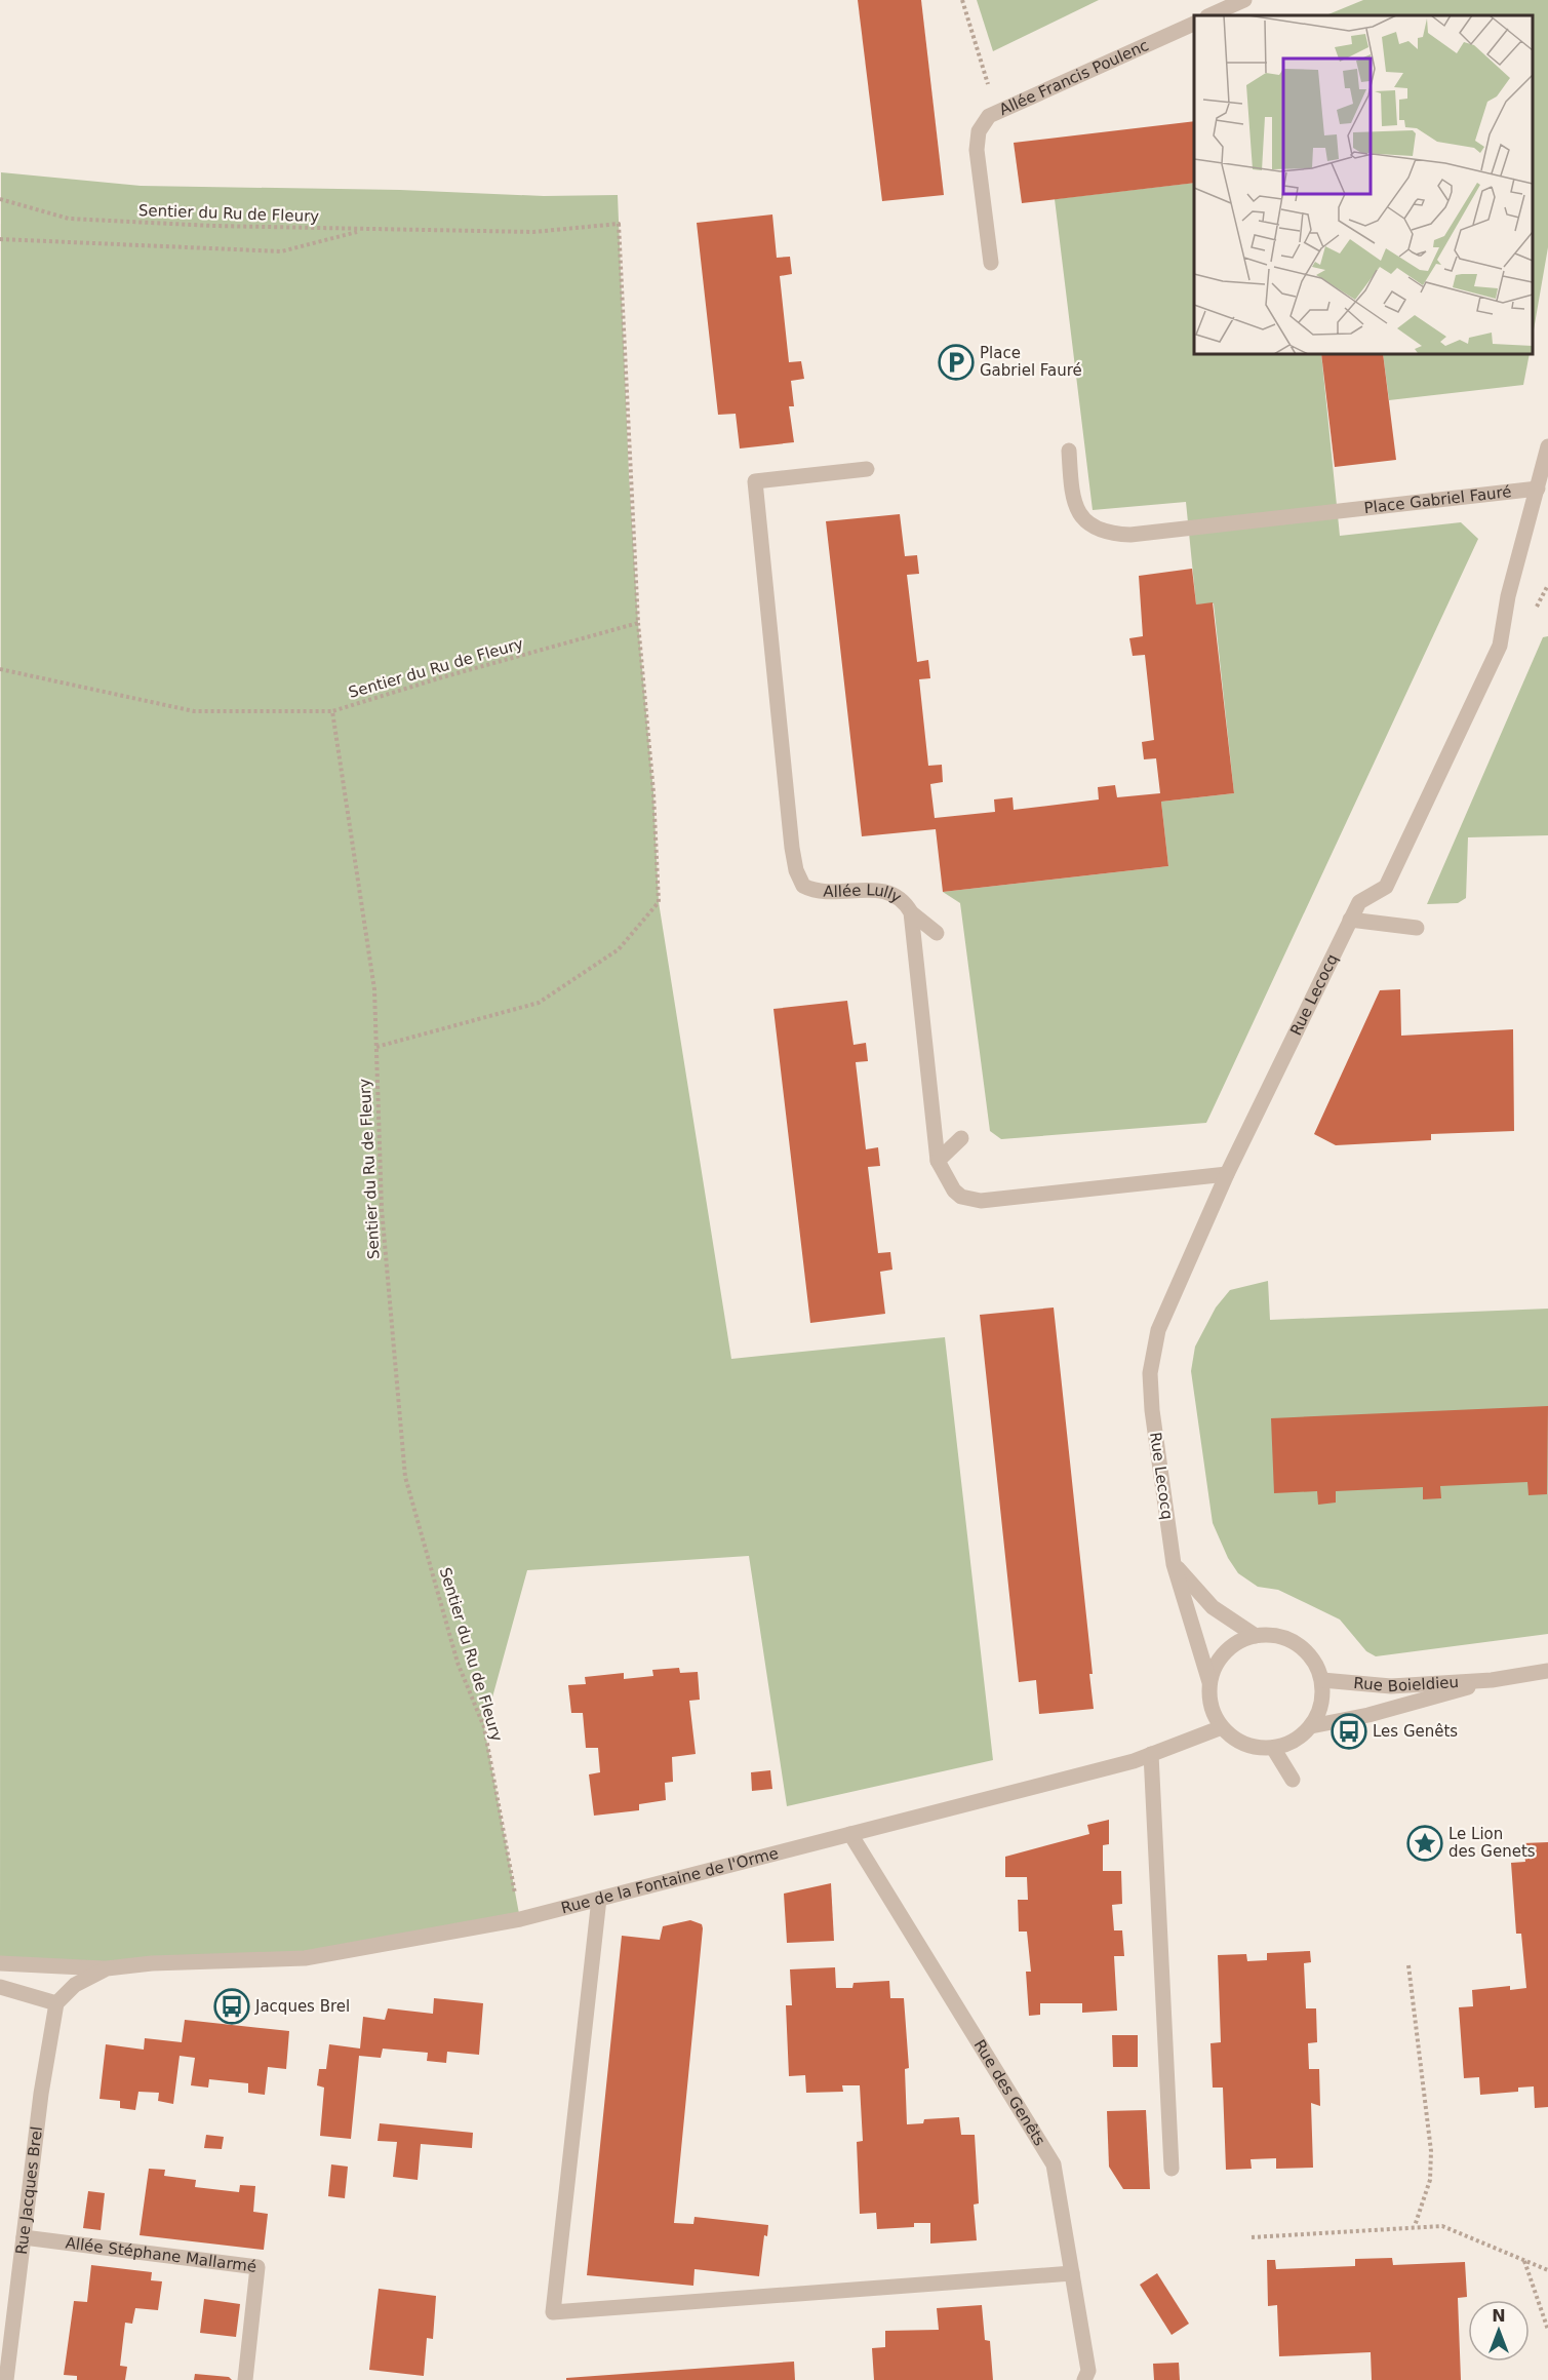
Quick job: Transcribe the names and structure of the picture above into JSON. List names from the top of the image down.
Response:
{
  "streets": {
    "street": [
      "Allée Francis Poulenc",
      "Place Gabriel Fauré",
      "Allée Lully",
      "Rue Lecocq",
      "Rue Boieldieu",
      "Rue de la Fontaine de l'Orme",
      "Rue des Genêts",
      "Rue Jacques Brel",
      "Allée Stéphane Mallarmé"
    ],
    "path": ["Sentier du Ru de Fleury"]
  },
  "crossings": [
    ["Sentier du Ru de Fleury", "Rue de la Fontaine de l'Orme"],
    ["Place Gabriel Fauré", "Rue Lecocq"],
    ["Allée Lully", "Rue Lecocq"],
    ["Rue Lecocq", "Rue Boieldieu"],
    ["Rue Lecocq", "Rue de la Fontaine de l'Orme"],
    ["Rue Boieldieu", "Rue de la Fontaine de l'Orme"],
    ["Rue de la Fontaine de l'Orme", "Rue des Genêts"],
    ["Rue de la Fontaine de l'Orme", "Rue Jacques Brel"],
    ["Rue Jacques Brel", "Allée Stéphane Mallarmé"]
  ],
  "places": {
    "parking": ["Place Gabriel Fauré"],
    "bus stop": ["Les Genêts", "Jacques Brel"],
    "place": ["Le Lion des Genets"]
  },
  "north": "top"
}
